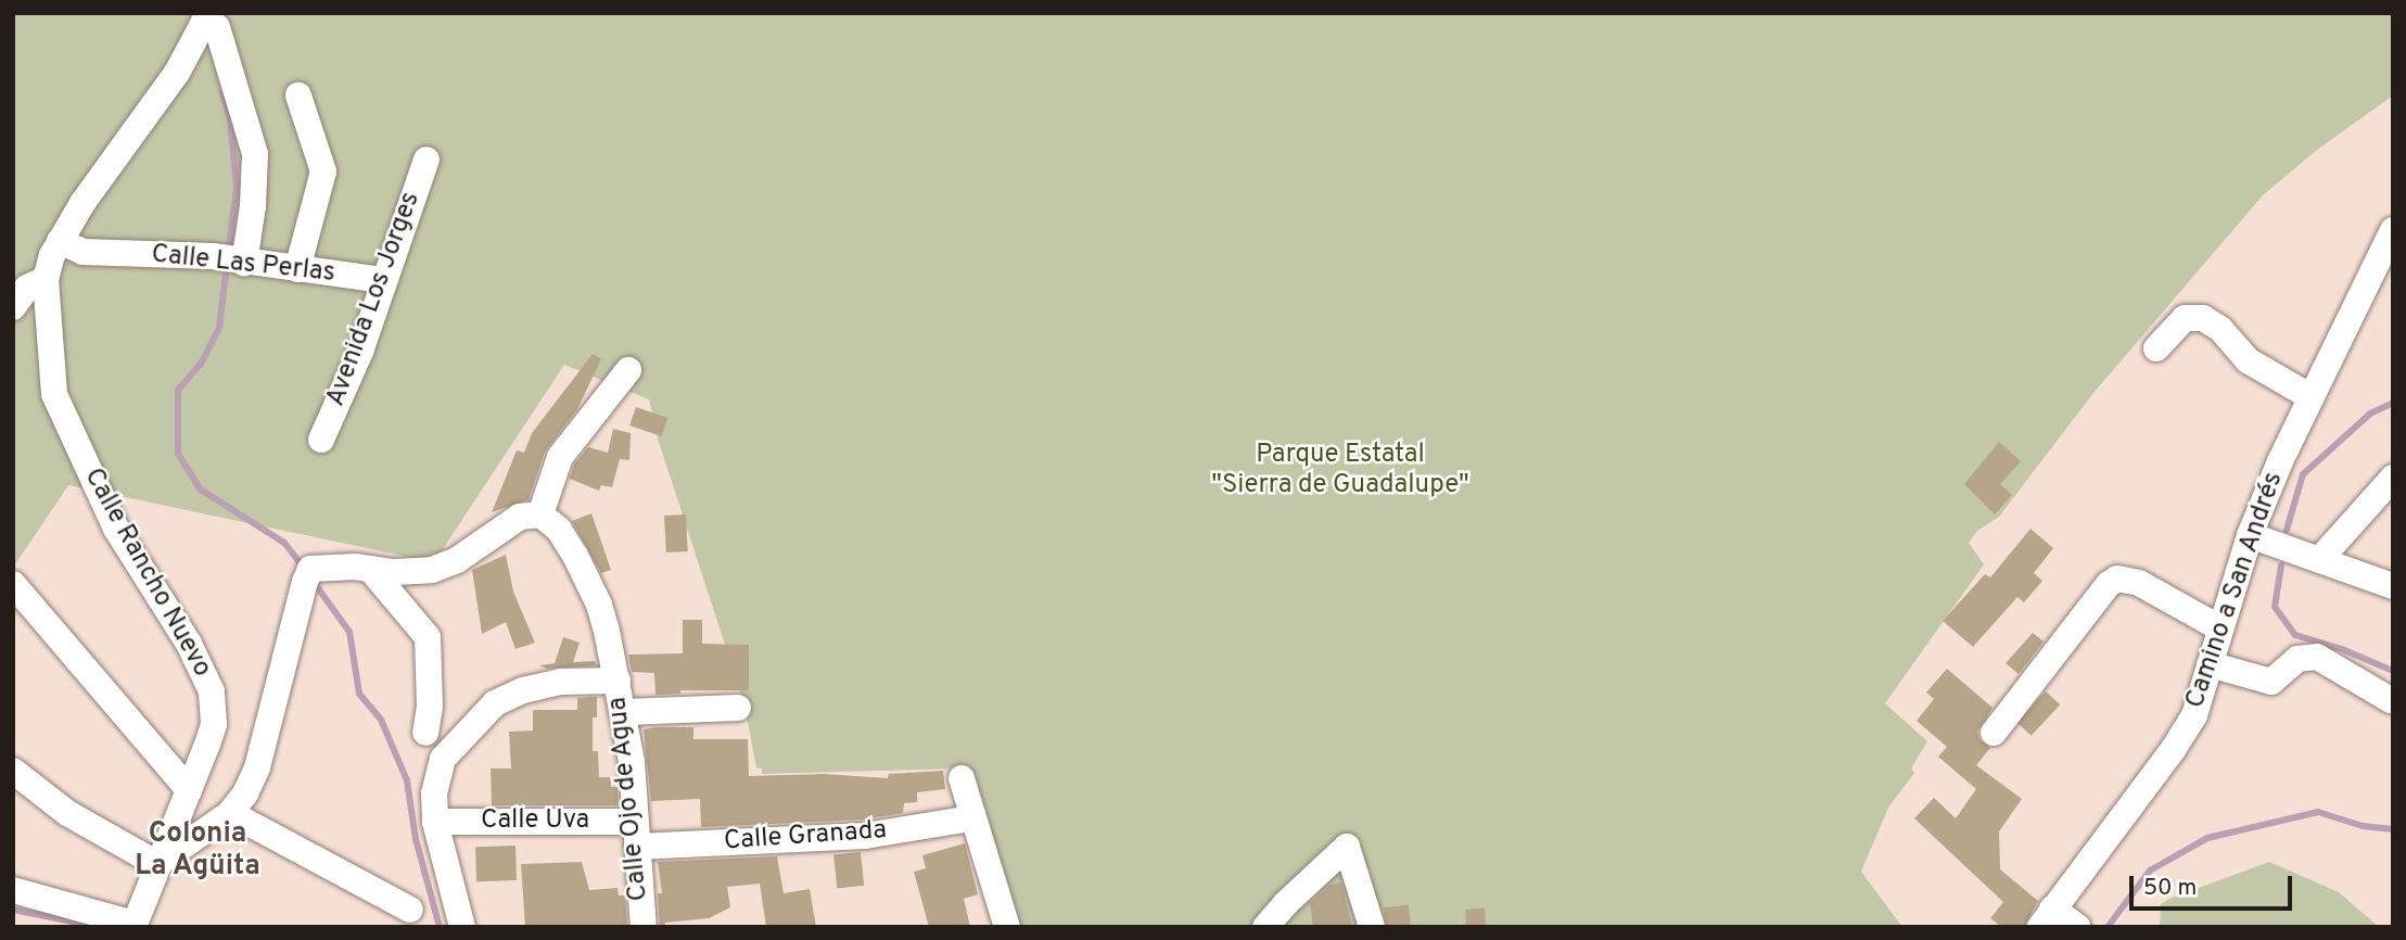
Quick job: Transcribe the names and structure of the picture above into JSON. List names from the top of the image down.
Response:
{
  "streets": {
    "street": [
      "Calle Las Perlas",
      "Avenida Los Jorges",
      "Calle Rancho Nuevo",
      "Camino a San Andrés",
      "Calle Ojo de Agua",
      "Calle Uva",
      "Calle Granada"
    ]
  },
  "crossings": [
    ["Calle Las Perlas", "Avenida Los Jorges"],
    ["Calle Ojo de Agua", "Calle Uva"],
    ["Calle Ojo de Agua", "Calle Granada"],
    ["Calle Uva", "Calle Granada"]
  ],
  "districts": ["Colonia La Agüita"],
  "parks": ["Parque Estatal \"Sierra de Guadalupe\""],
  "scale_bar": "50 m"
}
